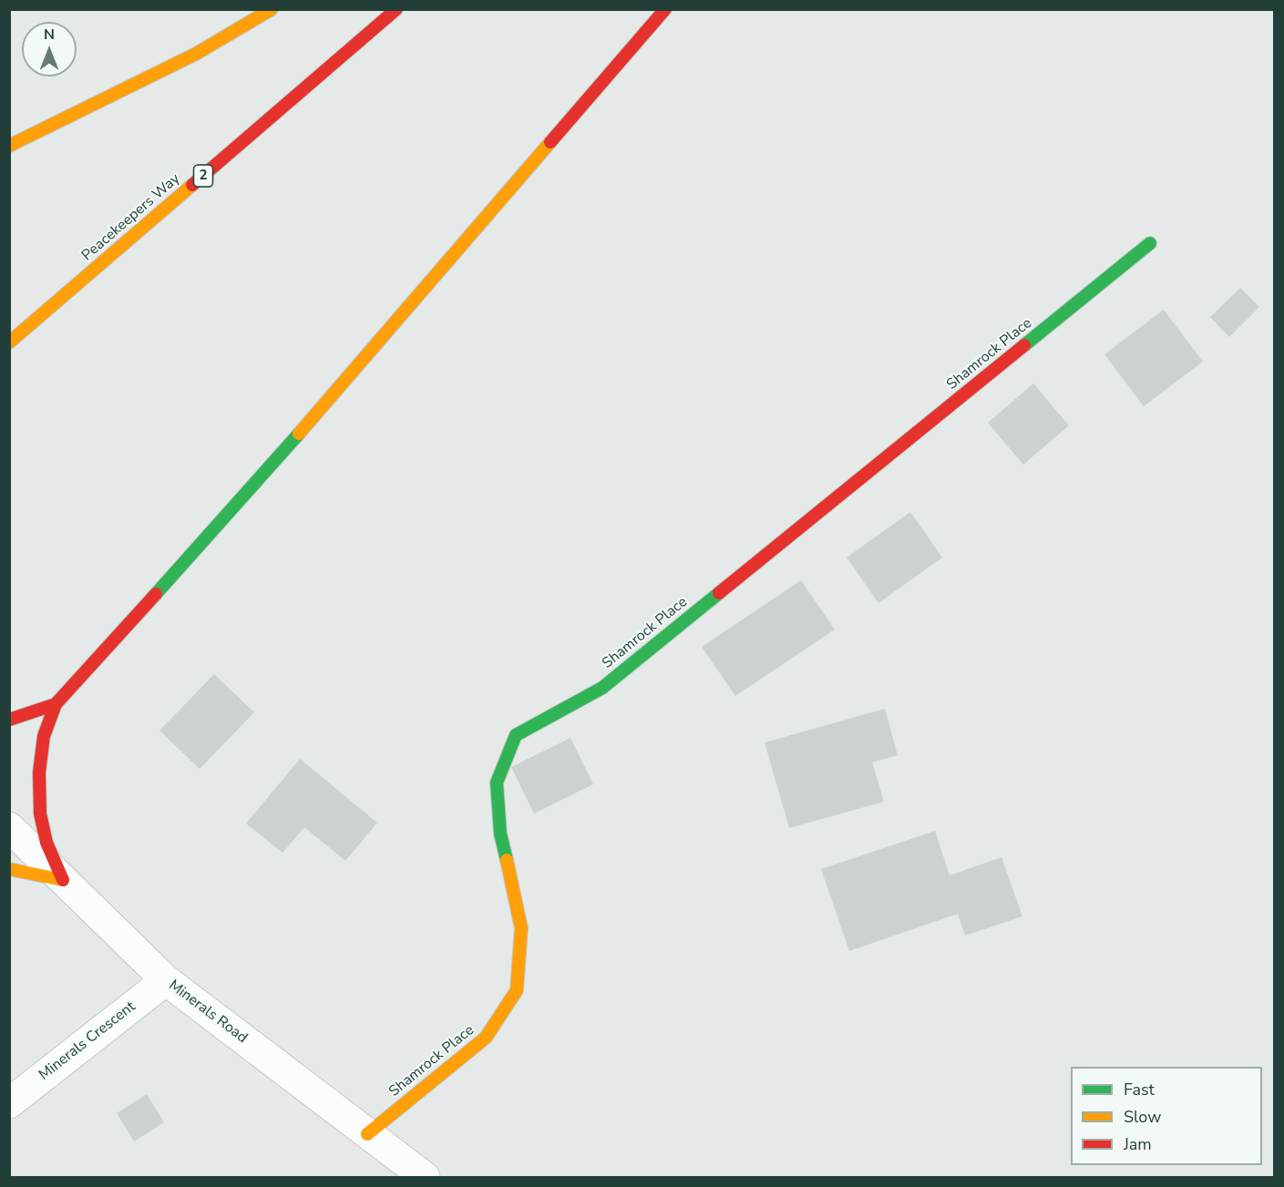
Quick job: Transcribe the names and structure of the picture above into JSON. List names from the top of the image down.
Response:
{
  "streets": {
    "main road": ["2", "Peacekeepers Way", "Shamrock Place"],
    "street": ["Minerals Road", "Minerals Crescent"]
  },
  "crossings": [
    ["Shamrock Place", "Minerals Road"],
    ["Minerals Road", "Minerals Crescent"]
  ],
  "legend": ["Fast", "Slow", "Jam"],
  "north": "top"
}
